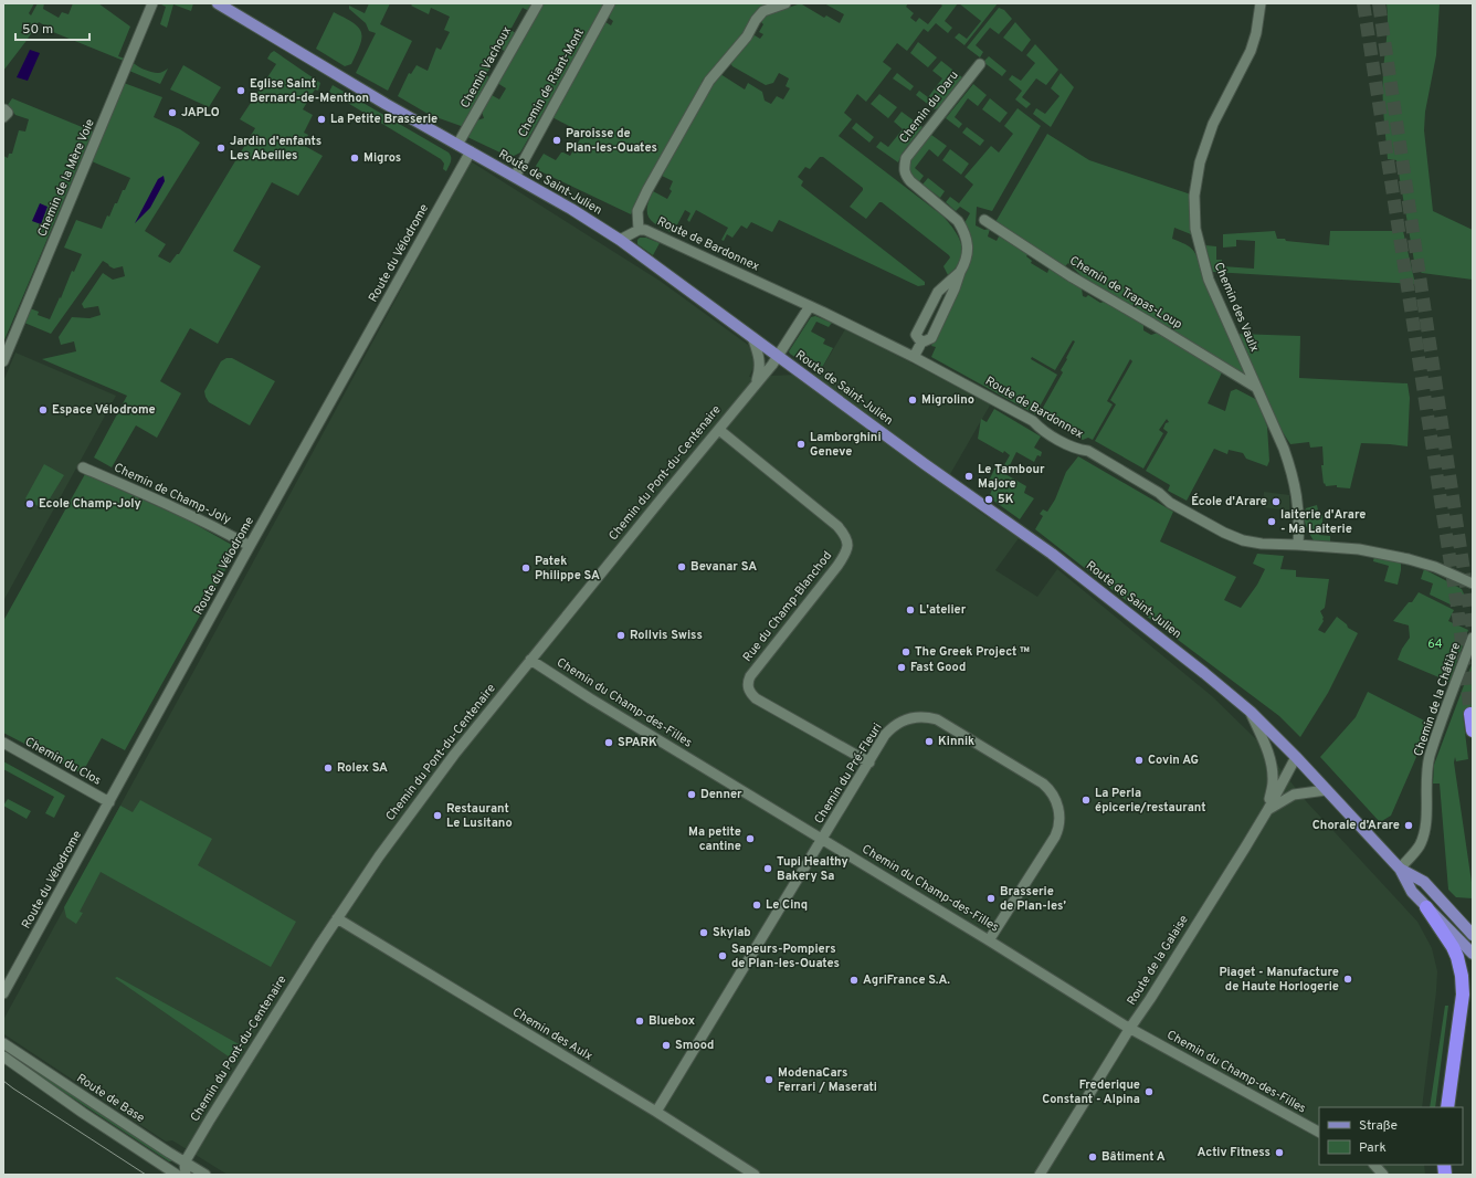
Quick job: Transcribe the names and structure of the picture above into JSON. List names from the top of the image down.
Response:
{
  "streets": {
    "main road": ["Route de Saint-Julien"],
    "street": [
      "Chemin Vachoux",
      "Chemin de Riant-Mont",
      "Chemin du Daru",
      "Chemin de la Mère Voie",
      "Route de Bardonnex",
      "Route du Vélodrome",
      "Chemin de Trapas-Loup",
      "Chemin des Vaulx",
      "Chemin du Pont-du-Centenaire",
      "Chemin de Champ-Joly",
      "Rue du Champ-Blanchod",
      "Chemin de la Châtière",
      "Chemin du Champ-des-Filles",
      "Chemin du Clos",
      "Chemin du Pré-Fleuri",
      "Route de la Galaise",
      "Chemin des Aulx",
      "Route de Base"
    ]
  },
  "crossings": [
    ["Chemin Vachoux", "Route de Saint-Julien"],
    ["Chemin de Riant-Mont", "Route de Saint-Julien"],
    ["Chemin du Daru", "Route de Bardonnex"],
    ["Route de Saint-Julien", "Route de Bardonnex"],
    ["Route de Saint-Julien", "Route du Vélodrome"],
    ["Route de Saint-Julien", "Chemin du Pont-du-Centenaire"],
    ["Route de Saint-Julien", "Chemin de la Châtière"],
    ["Route de Saint-Julien", "Route de la Galaise"],
    ["Route de Bardonnex", "Chemin des Vaulx"],
    ["Route du Vélodrome", "Chemin de Champ-Joly"],
    ["Route du Vélodrome", "Chemin du Clos"],
    ["Chemin de Trapas-Loup", "Chemin des Vaulx"],
    ["Chemin du Pont-du-Centenaire", "Rue du Champ-Blanchod"],
    ["Chemin du Pont-du-Centenaire", "Chemin du Champ-des-Filles"],
    ["Chemin du Pont-du-Centenaire", "Chemin des Aulx"],
    ["Chemin du Pont-du-Centenaire", "Route de Base"],
    ["Rue du Champ-Blanchod", "Chemin du Pré-Fleuri"],
    ["Chemin du Champ-des-Filles", "Chemin du Pré-Fleuri"],
    ["Chemin du Champ-des-Filles", "Route de la Galaise"],
    ["Chemin du Pré-Fleuri", "Chemin des Aulx"]
  ],
  "parks": ["64"],
  "places": [
    "Eglise Saint Bernard-de-Menthon",
    "JAPLO",
    "La Petite Brasserie",
    "Paroisse de Plan-les-Ouates",
    "Jardin d'enfants Les Abeilles",
    "Migros",
    "Migrolino",
    "Espace Vélodrome",
    "Lamborghini Geneve",
    "Le Tambour Majore",
    "5K",
    "École d'Arare",
    "Ecole Champ-Joly",
    "laiterie d'Arare - Ma Laiterie",
    "Bevanar SA",
    "Patek Philippe SA",
    "L'atelier",
    "Rollvis Swiss",
    "The Greek Project ™",
    "Fast Good",
    "Kinnik",
    "SPARK",
    "Covin AG",
    "Rolex SA",
    "Denner",
    "La Perla épicerie/restaurant",
    "Restaurant Le Lusitano",
    "Chorale d’Arare",
    "Ma petite cantine",
    "Tupi Healthy Bakery Sa",
    "Brasserie de Plan-les’",
    "Le Cinq",
    "Skylab",
    "Sapeurs-Pompiers de Plan-les-Ouates",
    "Piaget - Manufacture de Haute Horlogerie",
    "AgriFrance S.A.",
    "Bluebox",
    "Smood",
    "ModenaCars Ferrari / Maserati",
    "Frederique Constant - Alpina",
    "Activ Fitness",
    "Bâtiment A"
  ],
  "legend": ["Straße", "Park"],
  "scale_bar": "50 m"
}
